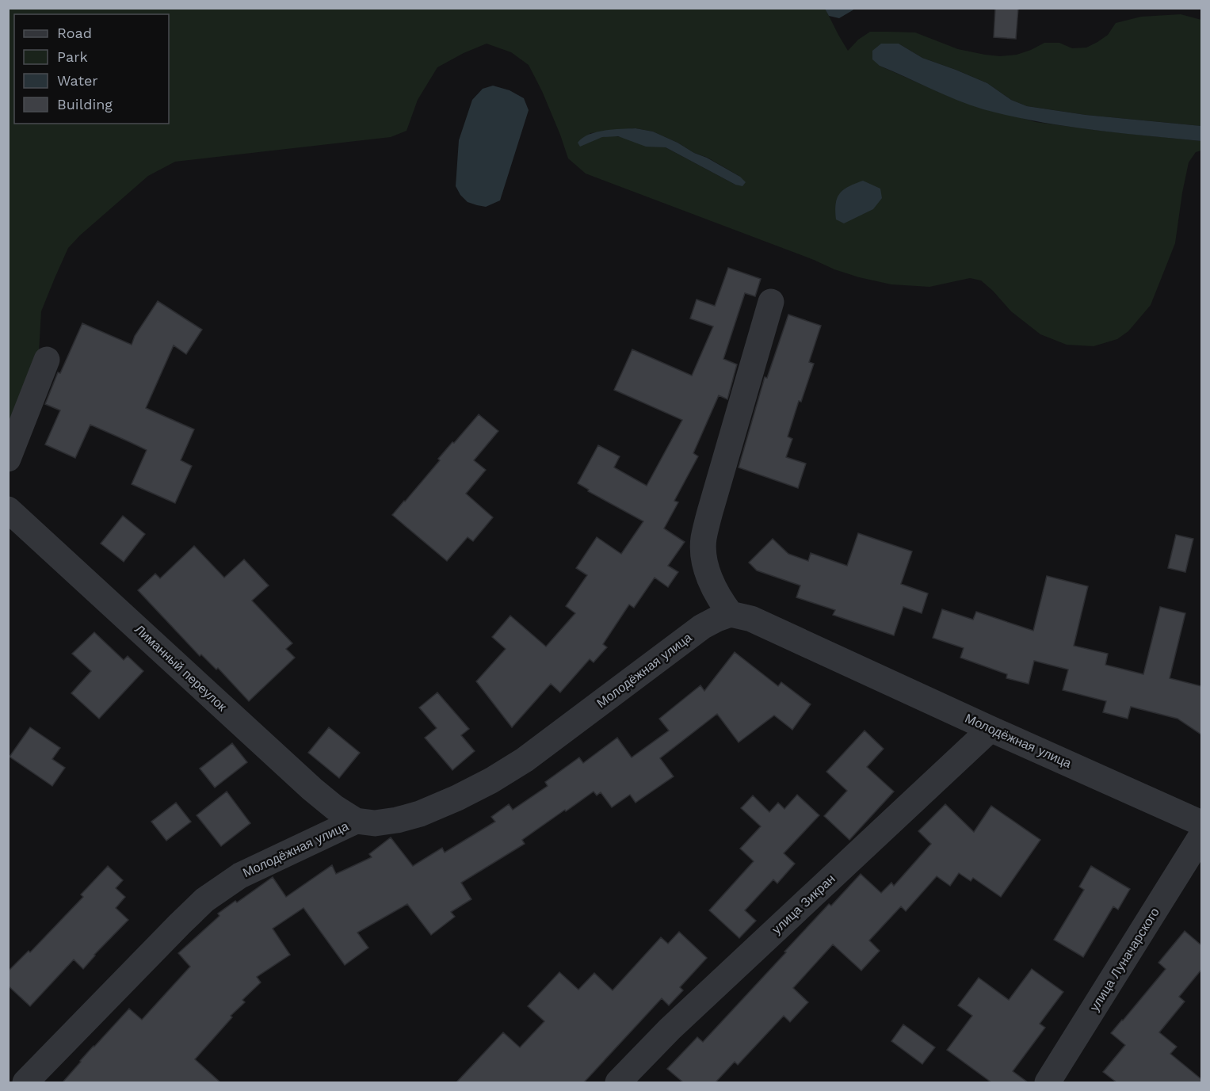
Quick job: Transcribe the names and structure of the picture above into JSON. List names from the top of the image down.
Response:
{
  "streets": {
    "street": [
      "Лиманный переулок",
      "Молодёжная улица",
      "улица Зикран",
      "улица Луначарского"
    ]
  },
  "crossings": [
    ["Лиманный переулок", "Молодёжная улица"],
    ["Молодёжная улица", "улица Зикран"]
  ],
  "legend": [
    "Road",
    "Park",
    "Water",
    "Building"
  ]
}
